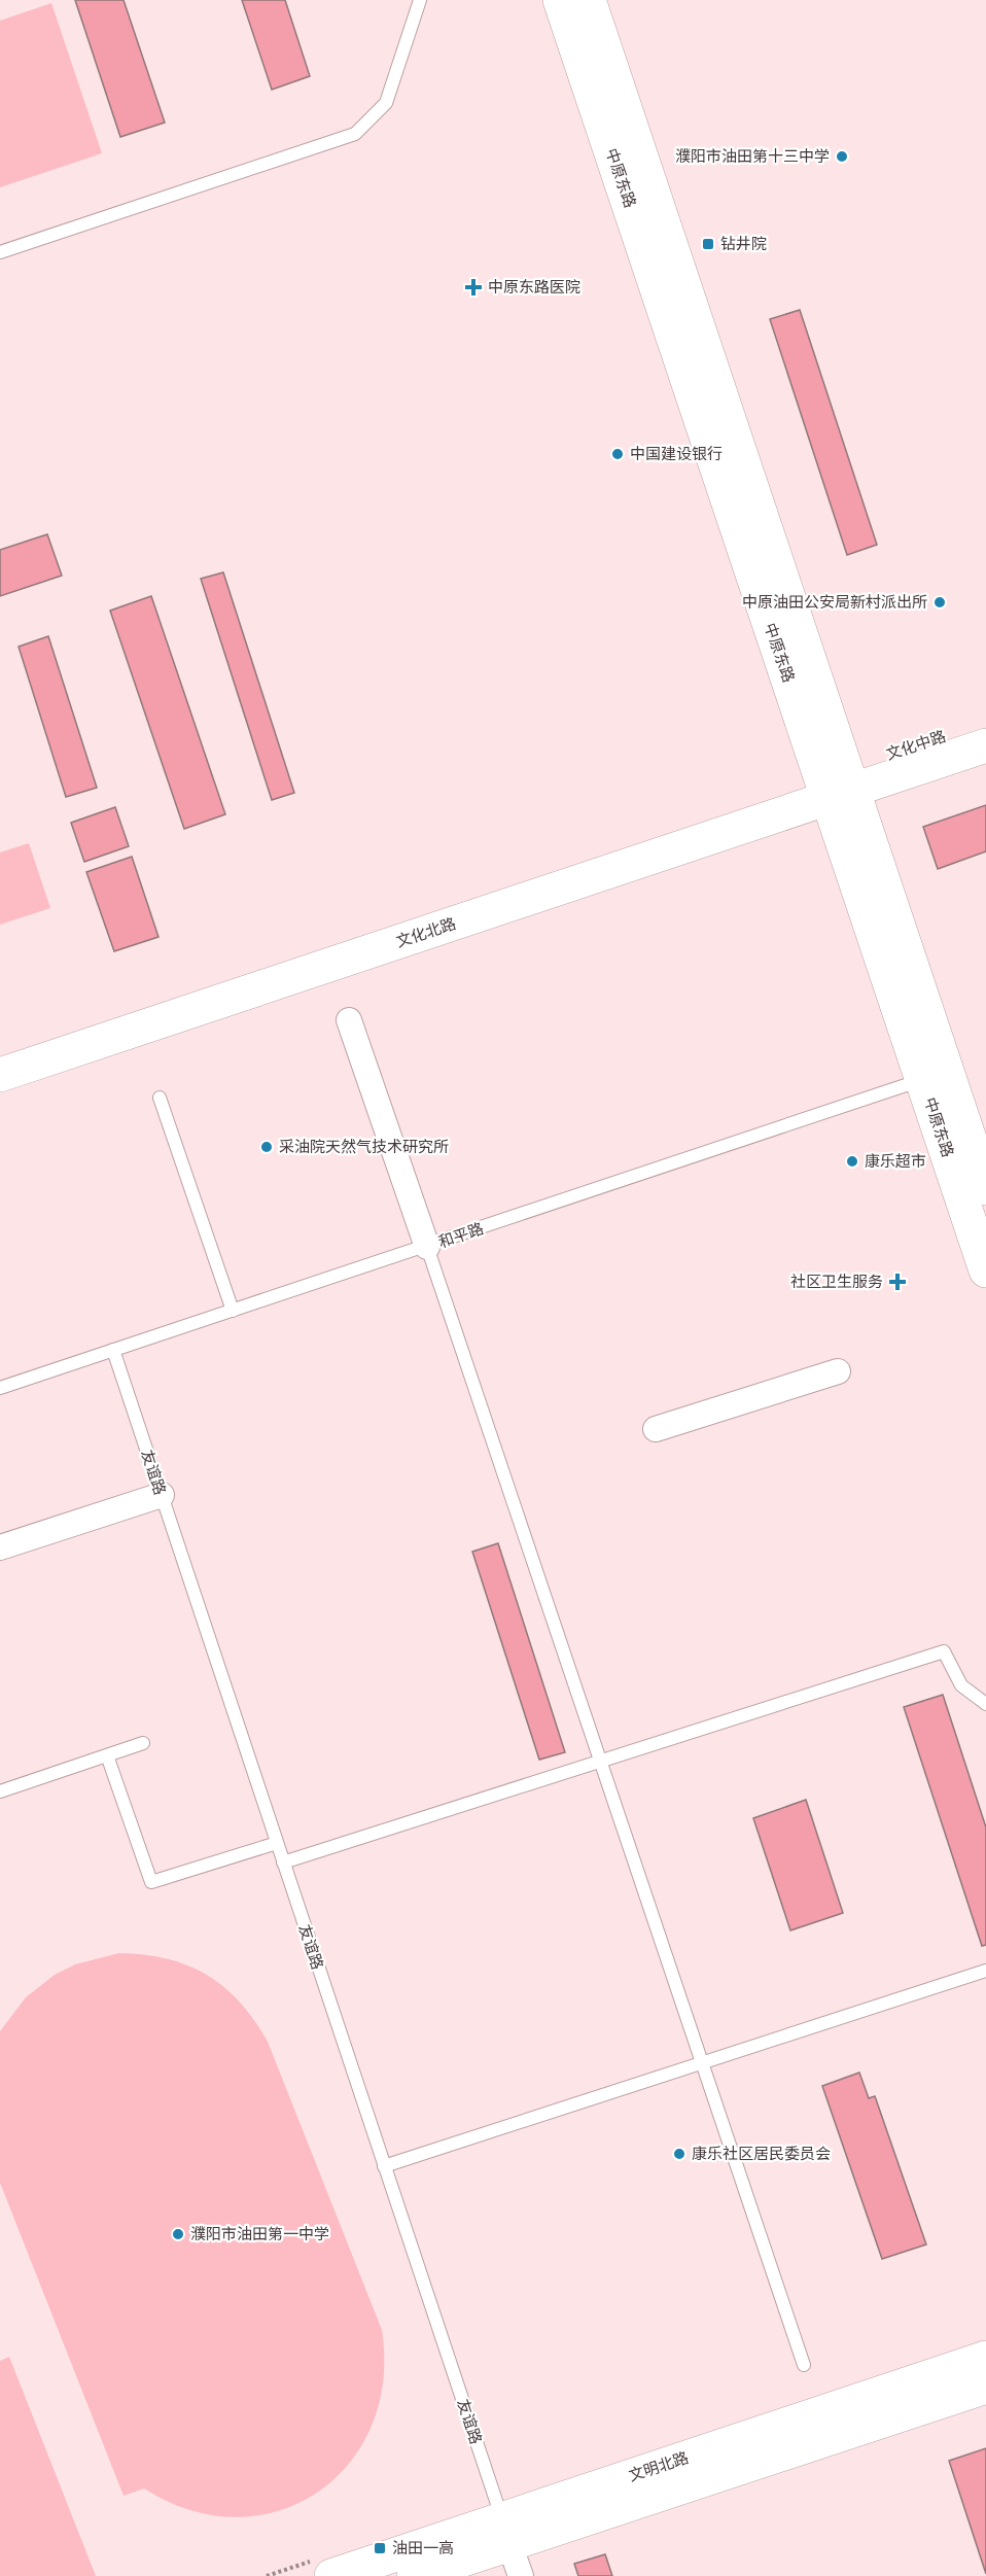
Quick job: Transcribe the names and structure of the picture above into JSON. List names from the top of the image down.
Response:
{
  "streets": {
    "street": [
      "中原东路",
      "文化中路",
      "文化北路",
      "文明北路"
    ],
    "lane": ["和平路", "友谊路"]
  },
  "crossings": [
    ["中原东路", "文化中路"],
    ["中原东路", "文化北路"],
    ["中原东路", "和平路"],
    ["文化中路", "文化北路"],
    ["和平路", "友谊路"],
    ["友谊路", "文明北路"]
  ],
  "places": {
    "other": [
      "濮阳市油田第十三中学",
      "中国建设银行",
      "中原油田公安局新村派出所",
      "采油院天然气技术研究所",
      "康乐超市",
      "康乐社区居民委员会",
      "濮阳市油田第一中学"
    ],
    "transit": ["钻井院", "油田一高"],
    "health": ["中原东路医院", "社区卫生服务"]
  }
}
